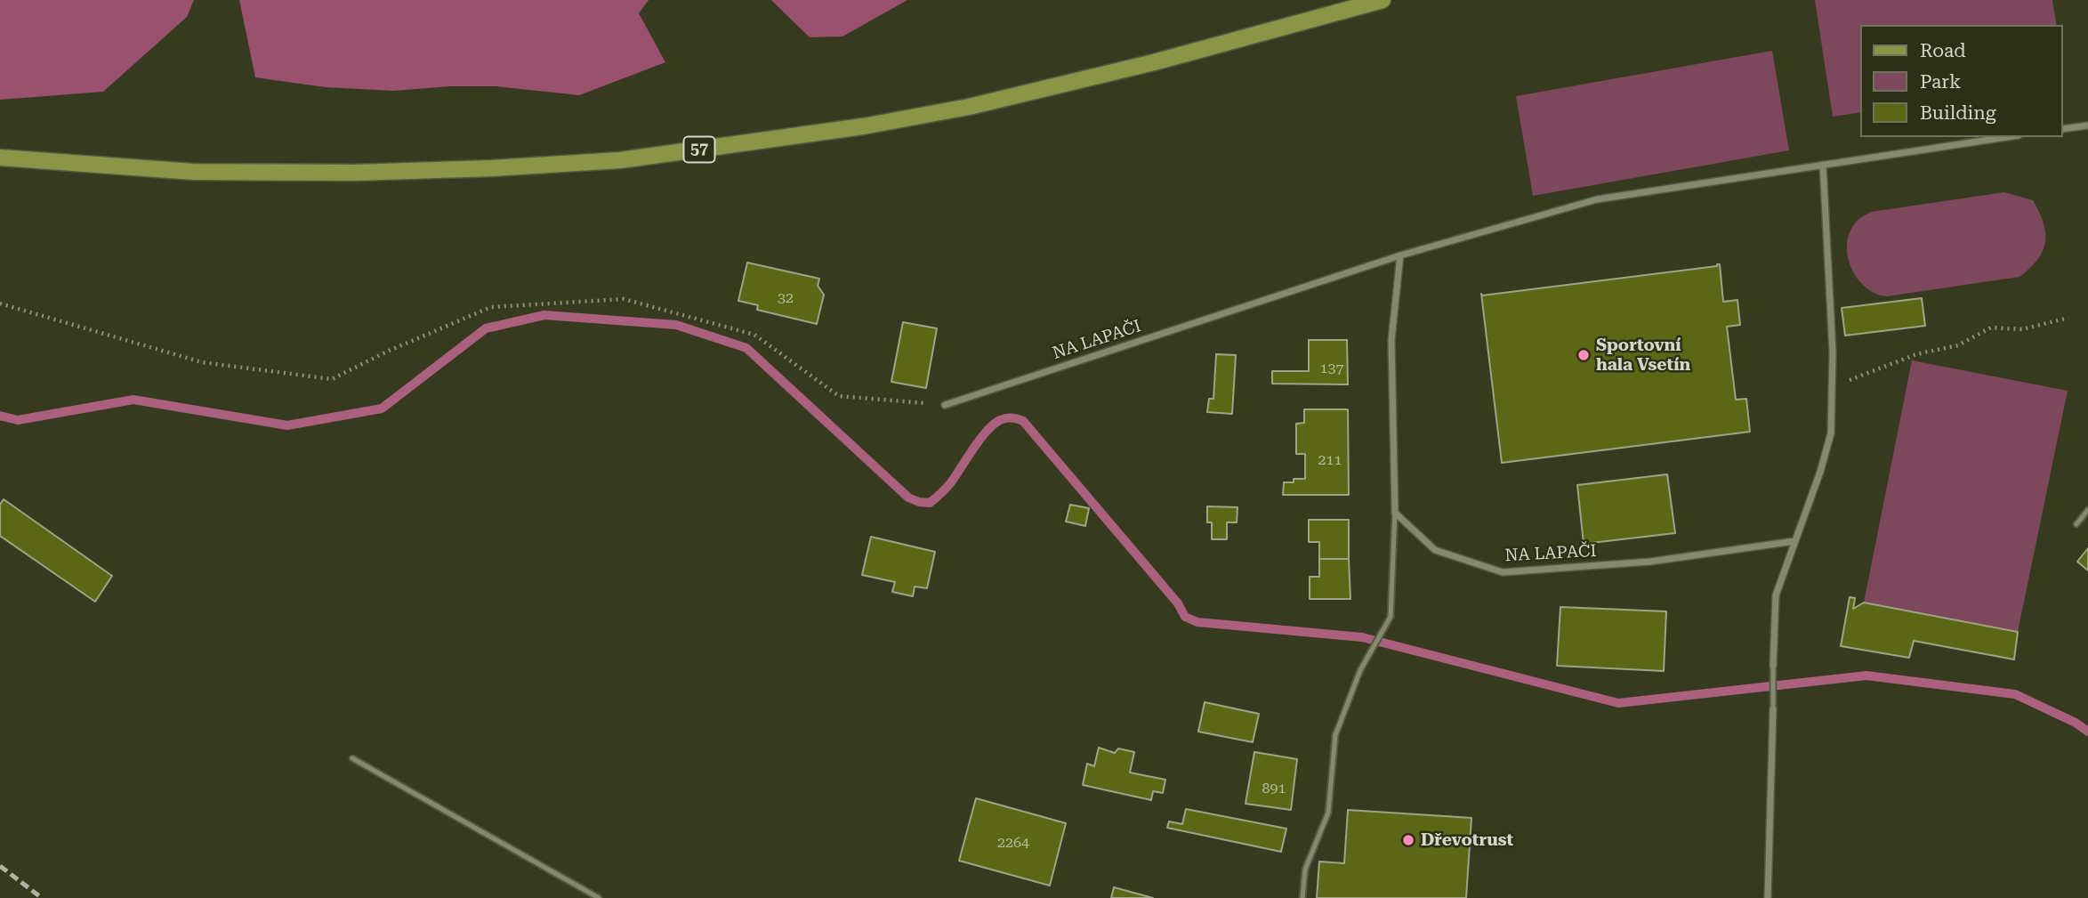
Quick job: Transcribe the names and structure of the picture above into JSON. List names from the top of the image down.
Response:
{
  "streets": {
    "main road": ["57"],
    "street": ["NA LAPAČI"]
  },
  "places": ["Sportovní hala Vsetín", "Dřevotrust"],
  "house_numbers": [
    "32",
    "137",
    "211",
    "891",
    "2264"
  ],
  "legend": ["Road", "Park", "Building"]
}
